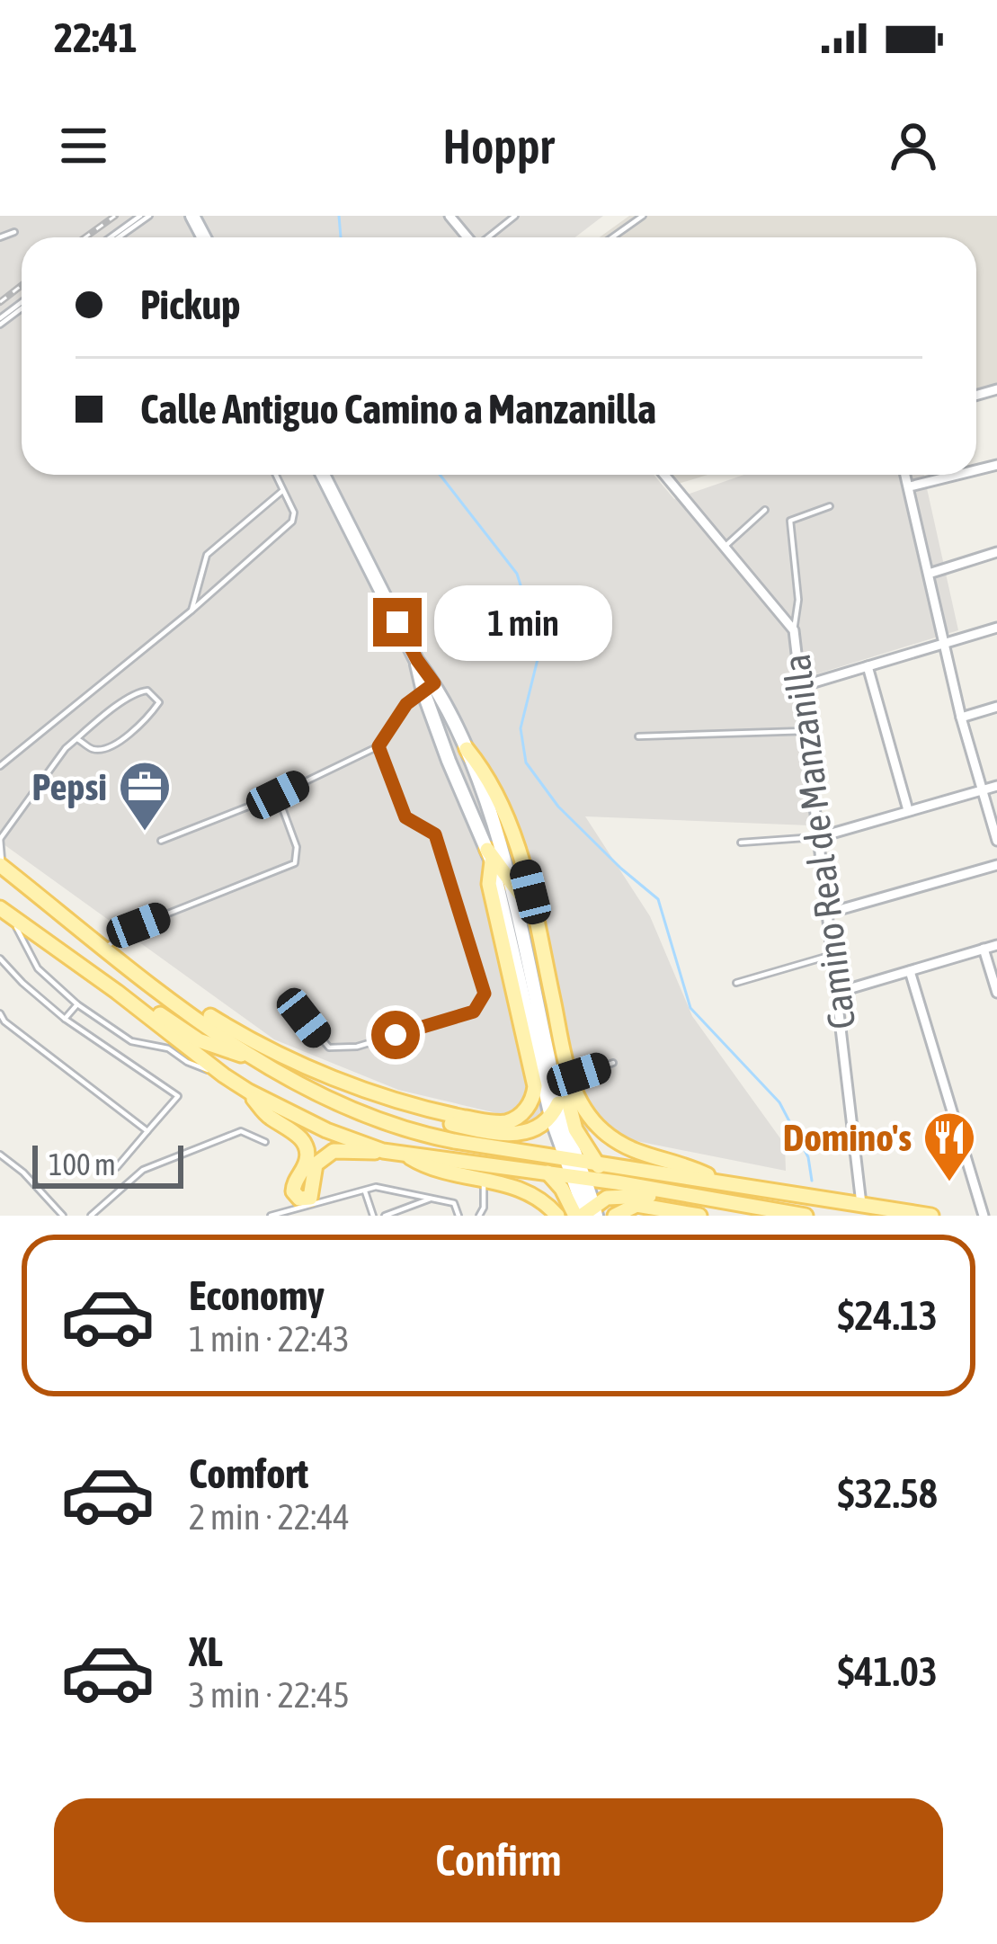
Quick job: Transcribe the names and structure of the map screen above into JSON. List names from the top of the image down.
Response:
{
  "streets": {
    "street": ["Camino Real de Manzanilla"]
  },
  "places": {
    "office": ["Pepsi"],
    "restaurant": ["Domino's"]
  },
  "scale_bar": "100 m",
  "page": {
    "status": "22:41",
    "header": "Hoppr",
    "banner": ["Pickup", "Calle Antiguo Camino a Manzanilla"],
    "bubble": "1 min",
    "scale": "100 m",
    "list": [
      {
        "name": "Economy",
        "note": "1 min · 22:43",
        "value": "$24.13"
      },
      {
        "name": "Comfort",
        "note": "2 min · 22:44",
        "value": "$32.58"
      },
      {
        "name": "XL",
        "note": "3 min · 22:45",
        "value": "$41.03"
      }
    ],
    "buttons": "Confirm"
  }
}
